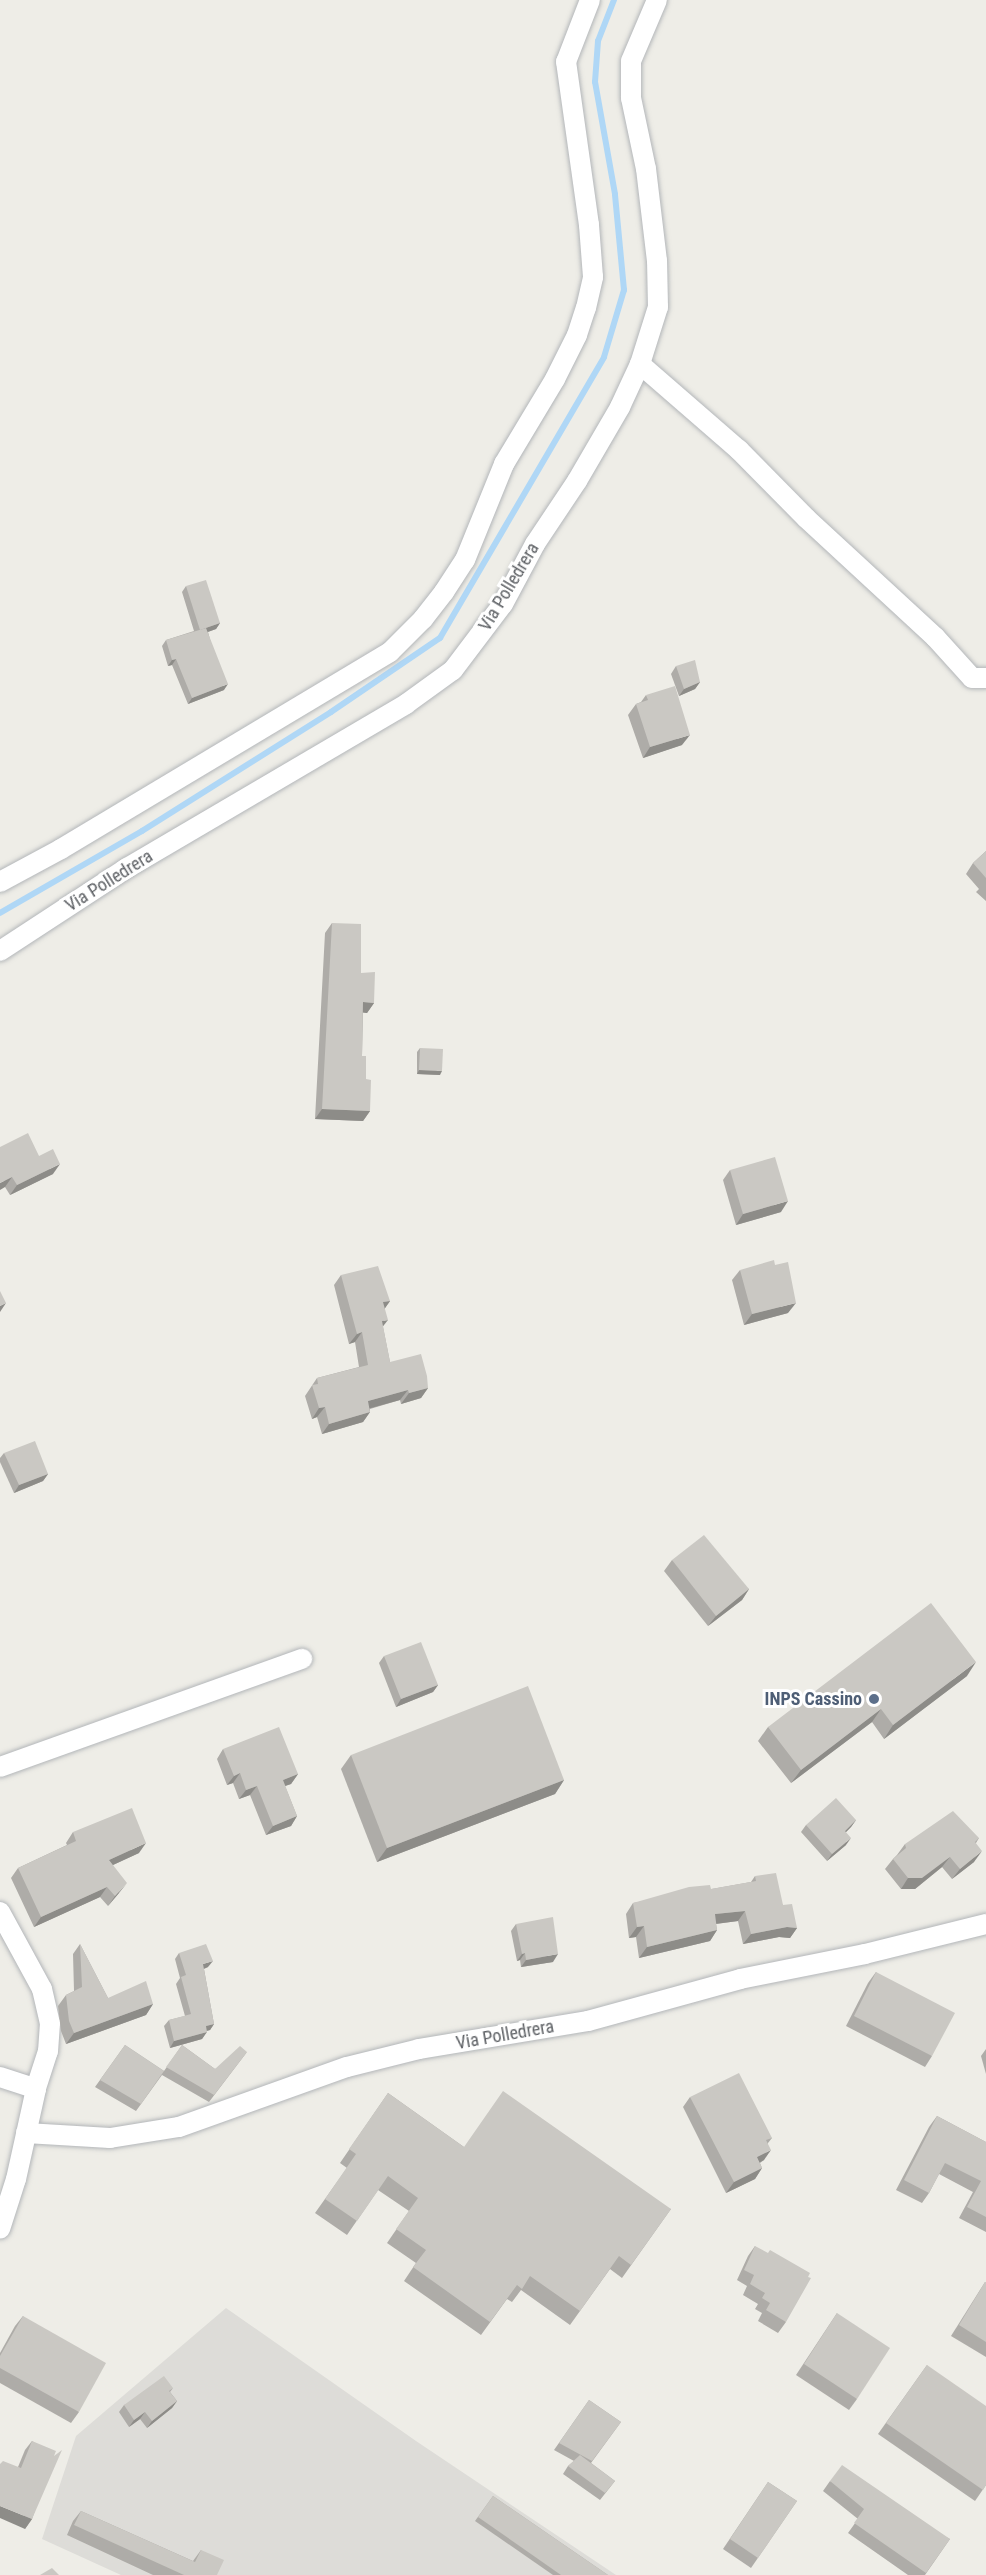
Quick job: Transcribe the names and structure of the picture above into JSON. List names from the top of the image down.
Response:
{
  "streets": {
    "street": ["Via Polledrera"]
  },
  "places": ["INPS Cassino"]
}
